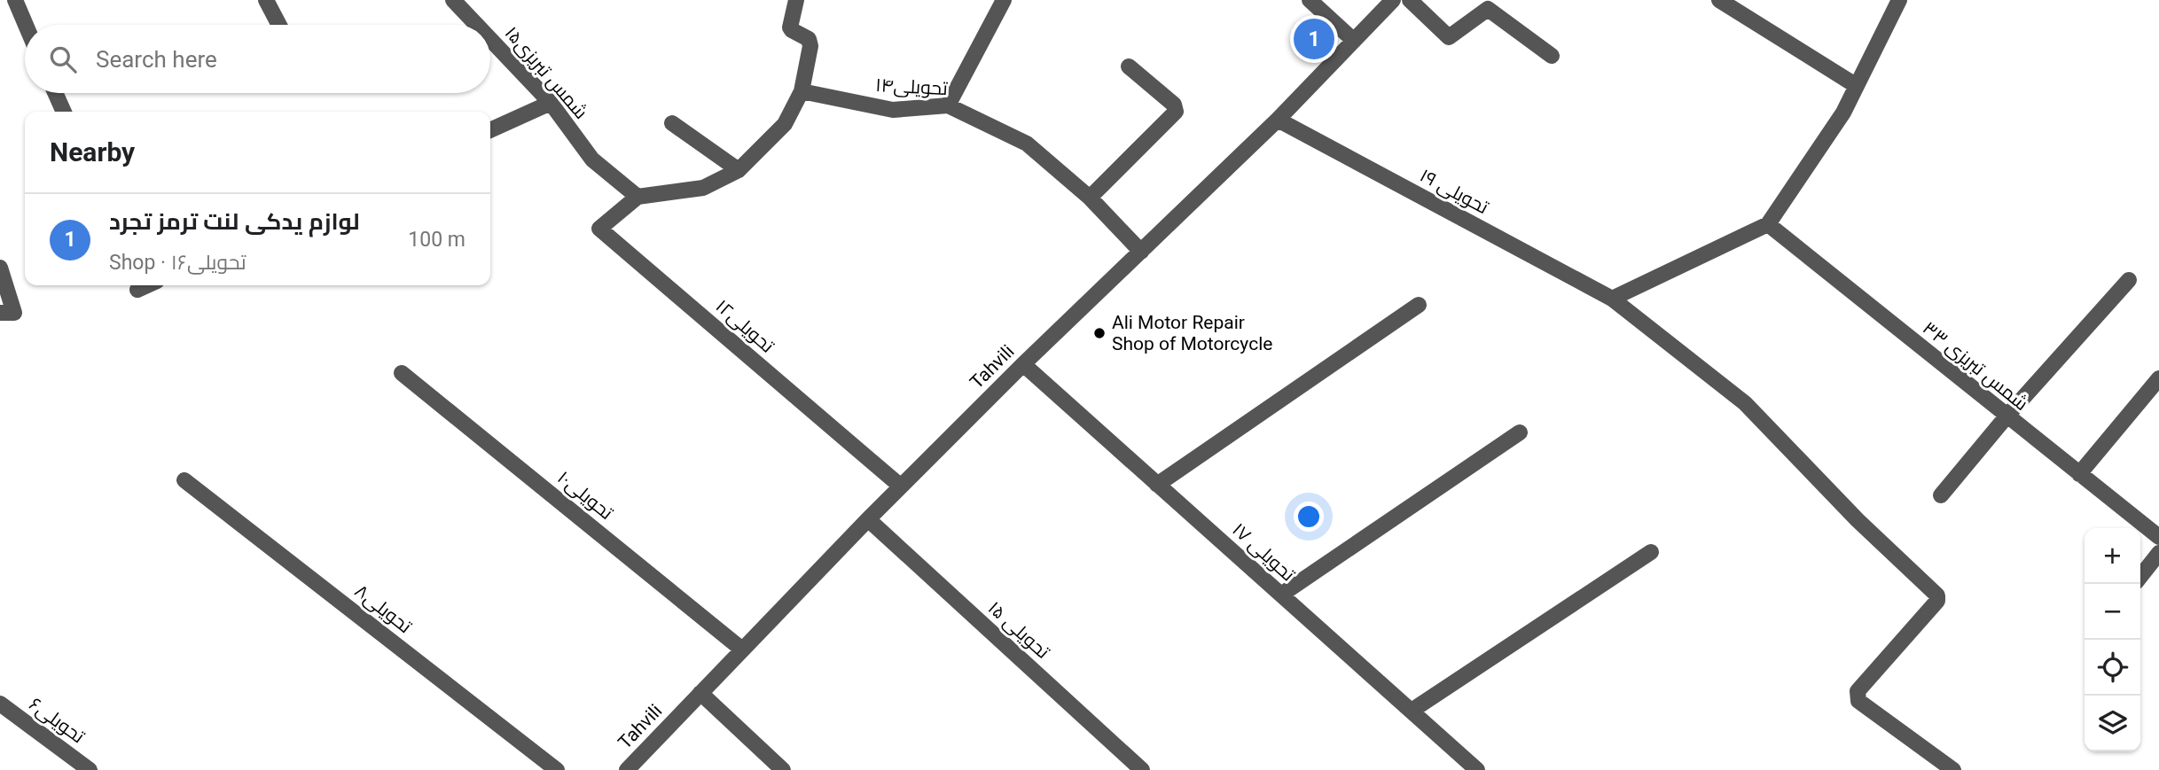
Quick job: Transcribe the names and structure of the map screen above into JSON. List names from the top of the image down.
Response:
{
  "streets": {
    "street": [
      "شمس تبریزی۱۵",
      "تحویلی۱۴",
      "تحویلی ۱۹",
      "تحویلی۱۲",
      "شمس تبریزی ۳۳",
      "Tahvili",
      "تحویلی۱۰",
      "تحویلی ۱۷",
      "تحویلی۸",
      "تحویلی ۱۵",
      "تحویلی۶"
    ]
  },
  "crossings": [
    ["شمس تبریزی۱۵", "تحویلی۱۲"],
    ["تحویلی۱۴", "Tahvili"],
    ["تحویلی ۱۹", "Tahvili"],
    ["تحویلی۱۲", "Tahvili"],
    ["Tahvili", "تحویلی۱۰"],
    ["Tahvili", "تحویلی ۱۷"],
    ["Tahvili", "تحویلی ۱۵"]
  ],
  "places": ["Ali Motor Repair Shop of Motorcycle"],
  "page": {
    "pins": "1",
    "search": "Search here",
    "heading": "Nearby",
    "list": [
      {
        "mark": "1",
        "name": "لوازم یدکی لنت ترمز تجرد",
        "note": "Shop · تحویلی۱۶",
        "value": "100 m"
      }
    ],
    "map_buttons": ["+", "−"]
  }
}
